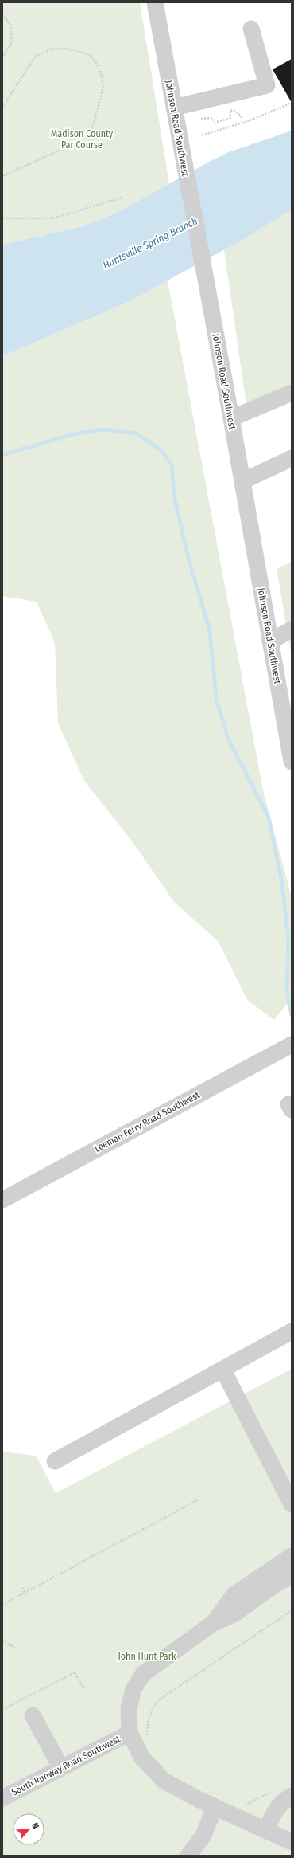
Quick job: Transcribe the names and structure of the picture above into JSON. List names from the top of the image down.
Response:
{
  "streets": {
    "street": ["Johnson Road Southwest", "Leeman Ferry Road Southwest", "South Runway Road Southwest"]
  },
  "water": ["Huntsville Spring Branch"],
  "parks": ["Madison County Par Course", "John Hunt Park"],
  "north": "top right"
}
